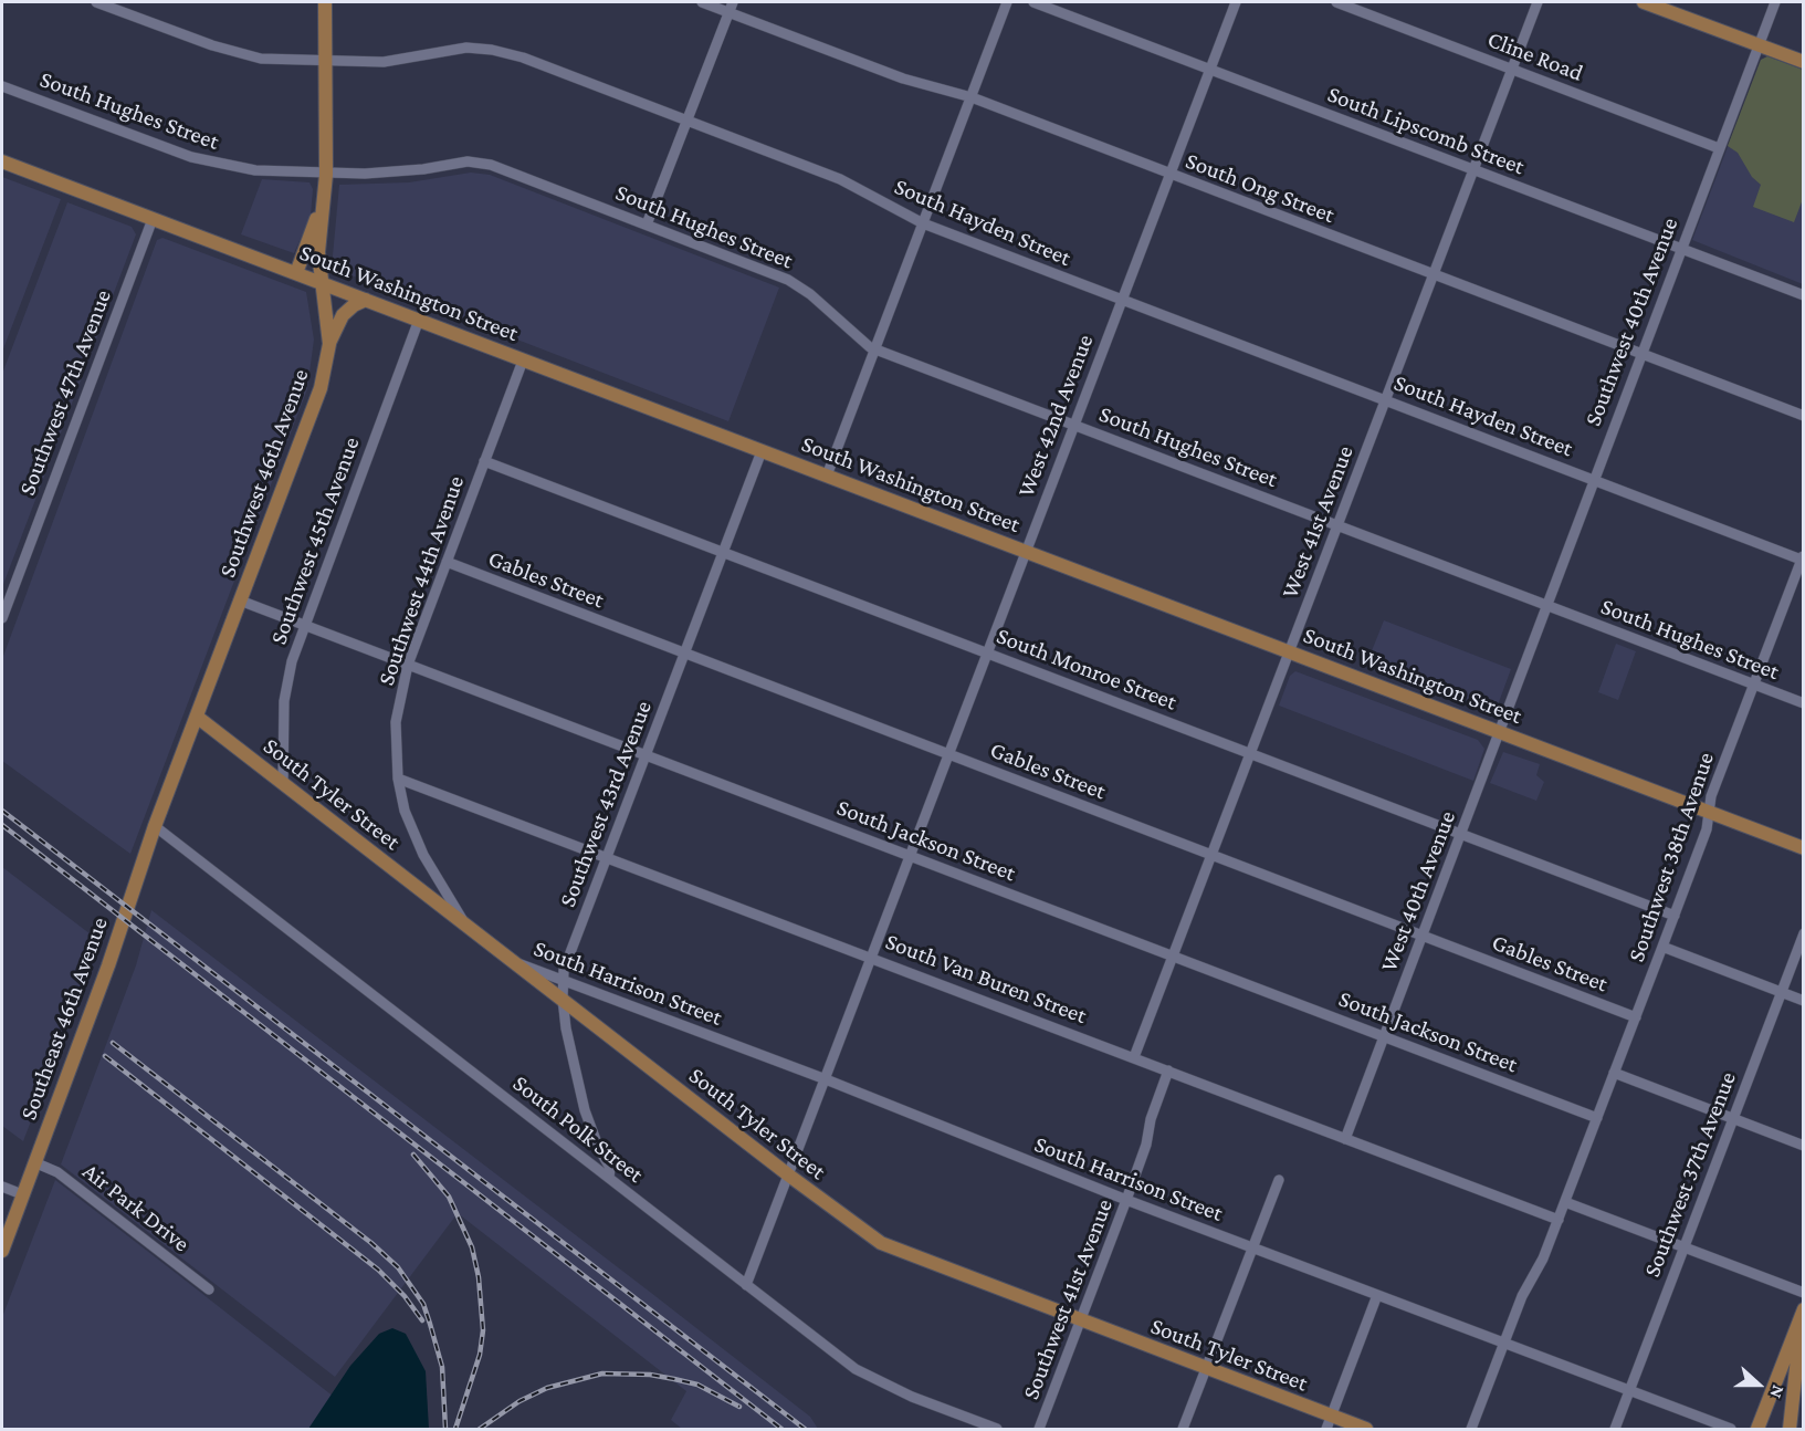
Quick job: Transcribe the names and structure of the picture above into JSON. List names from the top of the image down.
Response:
{
  "streets": {
    "main road": [
      "South Washington Street",
      "Southwest 46th Avenue",
      "South Tyler Street",
      "Southeast 46th Avenue"
    ],
    "street": [
      "Cline Road",
      "South Hughes Street",
      "South Lipscomb Street",
      "South Ong Street",
      "South Hayden Street",
      "Southwest 40th Avenue",
      "Southwest 47th Avenue",
      "West 42nd Avenue",
      "West 41st Avenue",
      "Southwest 45th Avenue",
      "Gables Street",
      "Southwest 44th Avenue",
      "South Monroe Street",
      "Southwest 43rd Avenue",
      "South Jackson Street",
      "Southwest 38th Avenue",
      "West 40th Avenue",
      "South Van Buren Street",
      "South Harrison Street",
      "South Polk Street",
      "Southwest 37th Avenue",
      "Air Park Drive",
      "Southwest 41st Avenue"
    ]
  },
  "crossings": [
    ["Cline Road", "Southwest 40th Avenue"],
    ["Cline Road", "West 41st Avenue"],
    ["South Hughes Street", "Southwest 40th Avenue"],
    ["South Hughes Street", "West 42nd Avenue"],
    ["South Hughes Street", "Southwest 46th Avenue"],
    ["South Hughes Street", "West 41st Avenue"],
    ["South Hughes Street", "Southwest 38th Avenue"],
    ["South Lipscomb Street", "Southwest 40th Avenue"],
    ["South Lipscomb Street", "West 42nd Avenue"],
    ["South Lipscomb Street", "West 41st Avenue"],
    ["South Ong Street", "Southwest 40th Avenue"],
    ["South Ong Street", "West 42nd Avenue"],
    ["South Ong Street", "West 41st Avenue"],
    ["South Hayden Street", "Southwest 40th Avenue"],
    ["South Hayden Street", "West 42nd Avenue"],
    ["South Hayden Street", "Southwest 46th Avenue"],
    ["South Hayden Street", "West 41st Avenue"],
    ["South Hayden Street", "Southwest 38th Avenue"],
    ["South Washington Street", "Southwest 40th Avenue"],
    ["South Washington Street", "Southwest 47th Avenue"],
    ["South Washington Street", "West 42nd Avenue"],
    ["South Washington Street", "Southwest 46th Avenue"],
    ["South Washington Street", "West 41st Avenue"],
    ["South Washington Street", "Southwest 45th Avenue"],
    ["South Washington Street", "Southwest 44th Avenue"],
    ["South Washington Street", "Southwest 43rd Avenue"],
    ["South Washington Street", "Southwest 38th Avenue"],
    ["South Washington Street", "West 40th Avenue"],
    ["Southwest 40th Avenue", "West 40th Avenue"],
    ["West 42nd Avenue", "Gables Street"],
    ["West 42nd Avenue", "South Monroe Street"],
    ["West 42nd Avenue", "South Tyler Street"],
    ["West 42nd Avenue", "South Jackson Street"],
    ["West 42nd Avenue", "South Van Buren Street"],
    ["West 42nd Avenue", "South Harrison Street"],
    ["West 42nd Avenue", "South Polk Street"],
    ["Southwest 46th Avenue", "South Tyler Street"],
    ["Southwest 46th Avenue", "South Jackson Street"],
    ["Southwest 46th Avenue", "Southeast 46th Avenue"],
    ["Southwest 46th Avenue", "South Polk Street"],
    ["West 41st Avenue", "Gables Street"],
    ["West 41st Avenue", "South Monroe Street"],
    ["West 41st Avenue", "South Jackson Street"],
    ["West 41st Avenue", "South Van Buren Street"],
    ["Southwest 45th Avenue", "South Tyler Street"],
    ["Southwest 45th Avenue", "South Jackson Street"],
    ["Gables Street", "Southwest 44th Avenue"],
    ["Gables Street", "Southwest 43rd Avenue"],
    ["Gables Street", "Southwest 38th Avenue"],
    ["Gables Street", "West 40th Avenue"],
    ["Southwest 44th Avenue", "South Monroe Street"],
    ["Southwest 44th Avenue", "South Tyler Street"],
    ["Southwest 44th Avenue", "South Jackson Street"],
    ["Southwest 44th Avenue", "South Van Buren Street"],
    ["South Monroe Street", "Southwest 43rd Avenue"],
    ["South Monroe Street", "Southwest 38th Avenue"],
    ["South Monroe Street", "West 40th Avenue"],
    ["South Tyler Street", "Southwest 43rd Avenue"],
    ["South Tyler Street", "South Harrison Street"],
    ["South Tyler Street", "Southwest 41st Avenue"],
    ["Southwest 43rd Avenue", "South Jackson Street"],
    ["Southwest 43rd Avenue", "South Van Buren Street"],
    ["Southwest 43rd Avenue", "South Harrison Street"],
    ["Southwest 43rd Avenue", "South Polk Street"],
    ["South Jackson Street", "Southwest 38th Avenue"],
    ["South Jackson Street", "West 40th Avenue"],
    ["Southwest 38th Avenue", "South Van Buren Street"],
    ["Southwest 38th Avenue", "South Harrison Street"],
    ["West 40th Avenue", "South Van Buren Street"],
    ["South Van Buren Street", "Southwest 41st Avenue"],
    ["South Harrison Street", "Southwest 37th Avenue"],
    ["South Harrison Street", "Southwest 41st Avenue"],
    ["Southeast 46th Avenue", "South Polk Street"],
    ["Southeast 46th Avenue", "Air Park Drive"]
  ],
  "north": "right"
}
